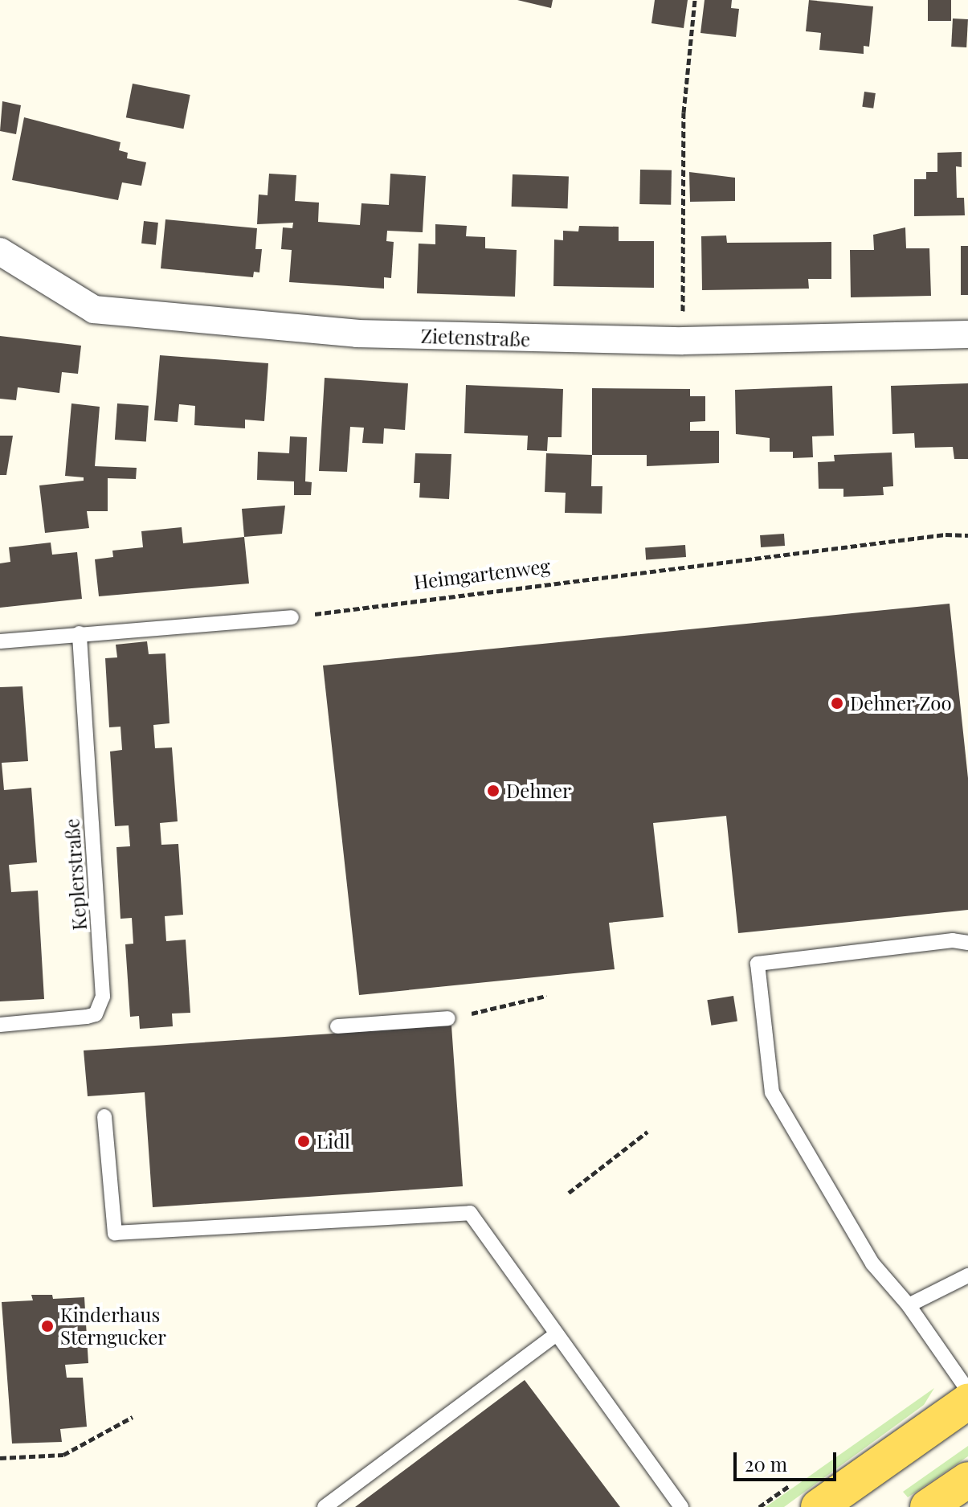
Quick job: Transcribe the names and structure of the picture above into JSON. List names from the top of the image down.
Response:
{
  "streets": {
    "street": ["Zietenstraße"],
    "lane": ["Keplerstraße"],
    "path": ["Heimgartenweg"]
  },
  "places": [
    "Dehner Zoo",
    "Dehner",
    "Lidl",
    "Kinderhaus Sterngucker"
  ],
  "scale_bar": "20 m"
}
